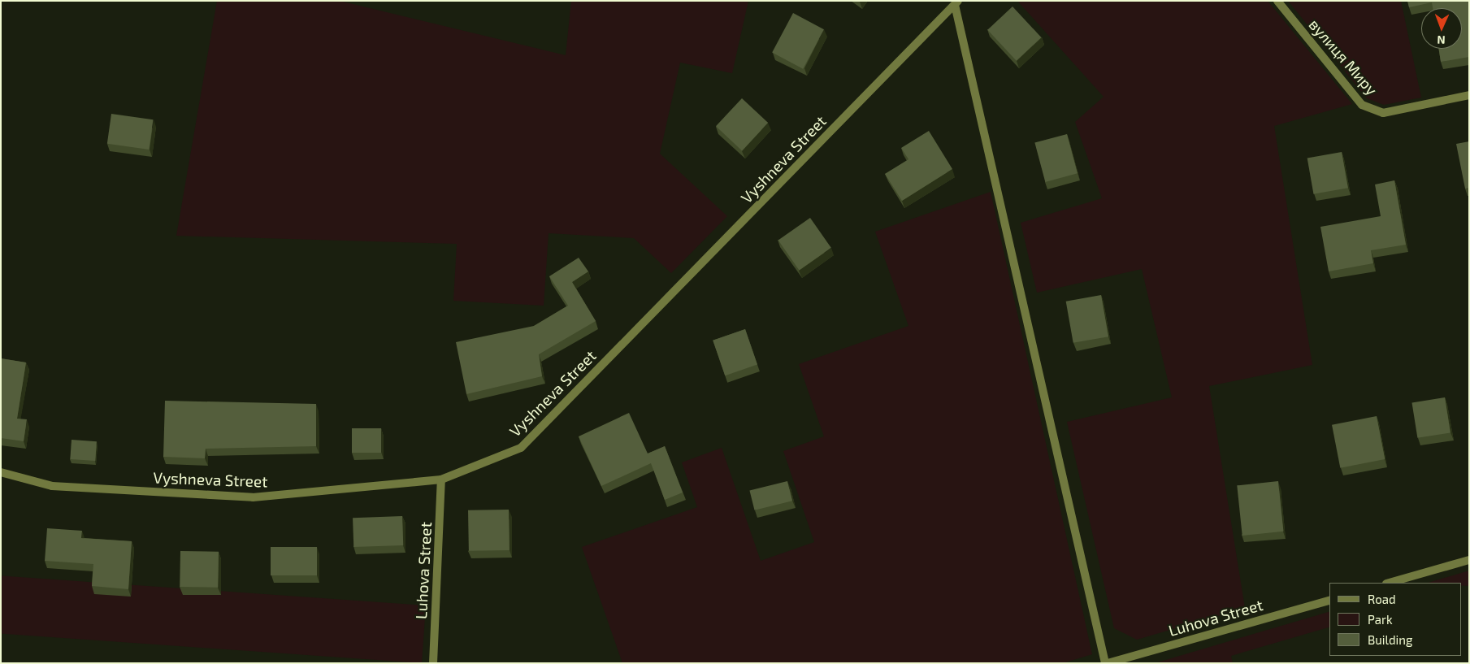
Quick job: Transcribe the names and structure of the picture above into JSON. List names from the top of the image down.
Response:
{
  "streets": {
    "street": ["вулиця Миру", "Vyshneva Street", "Luhova Street"]
  },
  "crossings": [
    ["Vyshneva Street", "Luhova Street"]
  ],
  "legend": ["Road", "Park", "Building"],
  "north": "bottom"
}
